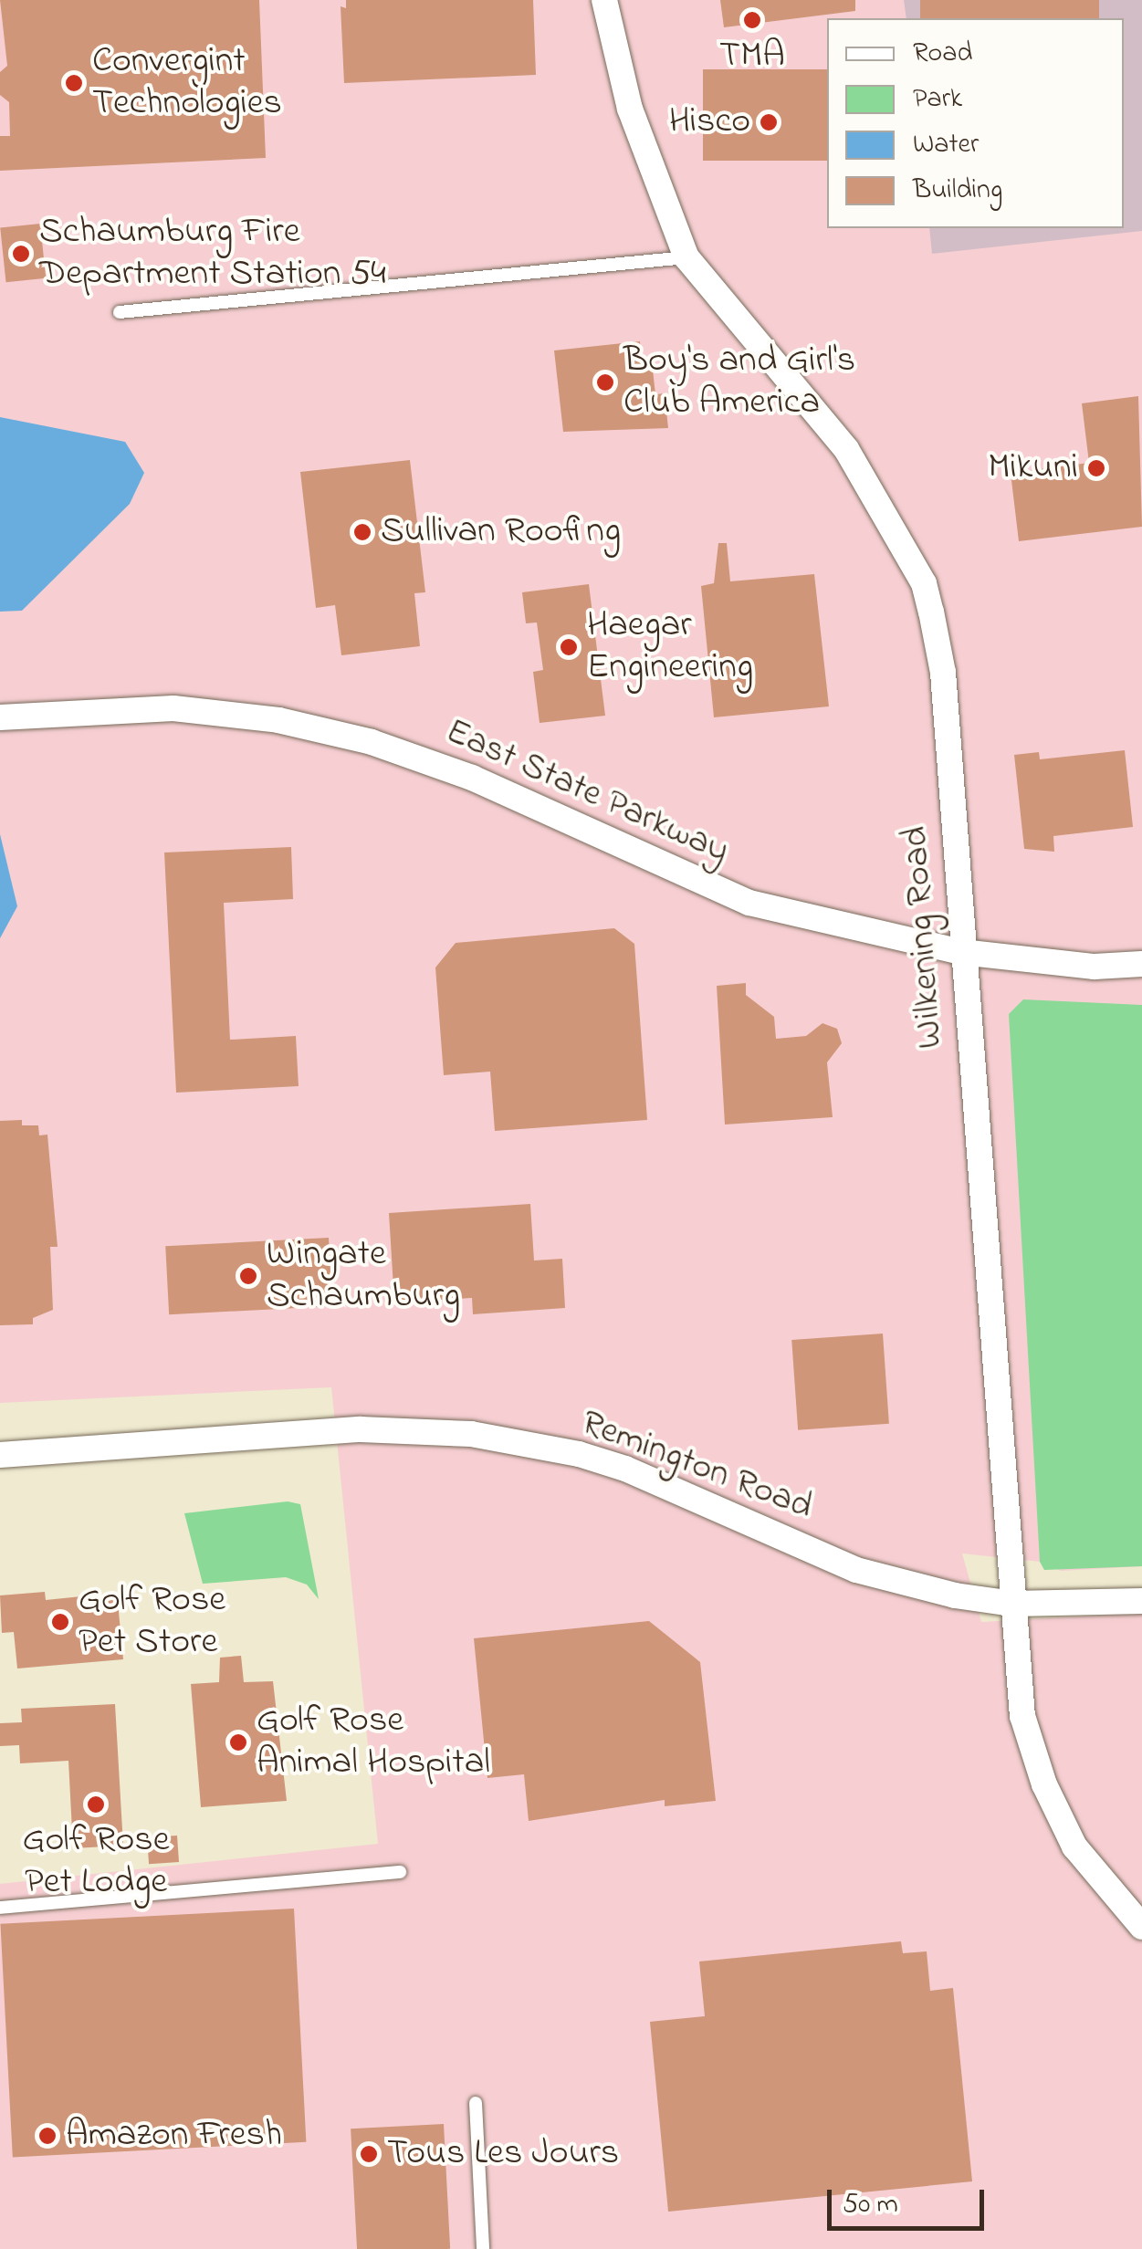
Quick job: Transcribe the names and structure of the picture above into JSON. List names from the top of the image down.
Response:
{
  "streets": {
    "street": ["East State Parkway", "Wilkening Road", "Remington Road"]
  },
  "crossings": [
    ["East State Parkway", "Wilkening Road"],
    ["Wilkening Road", "Remington Road"]
  ],
  "places": [
    "TMA",
    "Convergint Technologies",
    "Hisco",
    "Schaumburg Fire Department Station 54",
    "Boy's and Girl's Club America",
    "Mikuni",
    "Sullivan Roofing",
    "Haegar Engineering",
    "Wingate Schaumburg",
    "Golf Rose Pet Store",
    "Golf Rose Animal Hospital",
    "Golf Rose Pet Lodge",
    "Amazon Fresh",
    "Tous Les Jours"
  ],
  "legend": [
    "Road",
    "Park",
    "Water",
    "Building"
  ],
  "scale_bar": "50 m"
}
